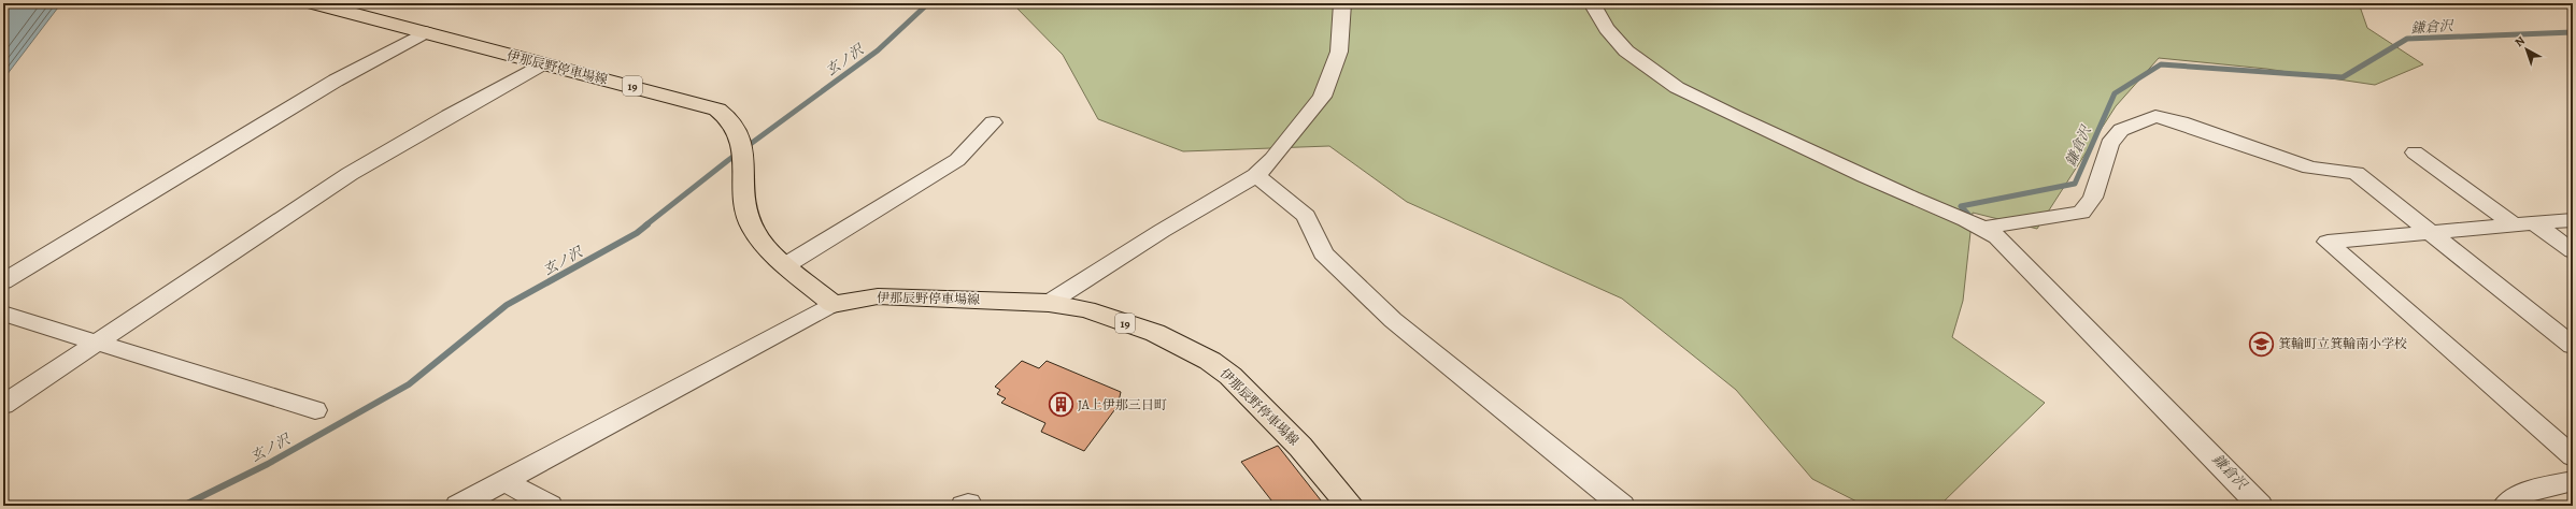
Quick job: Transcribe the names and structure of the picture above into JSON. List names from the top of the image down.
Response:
{
  "streets": {
    "main road": ["伊那辰野停車場線", "19"]
  },
  "water": ["鎌倉沢", "玄ノ沢"],
  "places": {
    "school or university": ["箕輪町立箕輪南小学校"],
    "building": ["JA上伊那三日町"]
  },
  "north": "top left"
}
